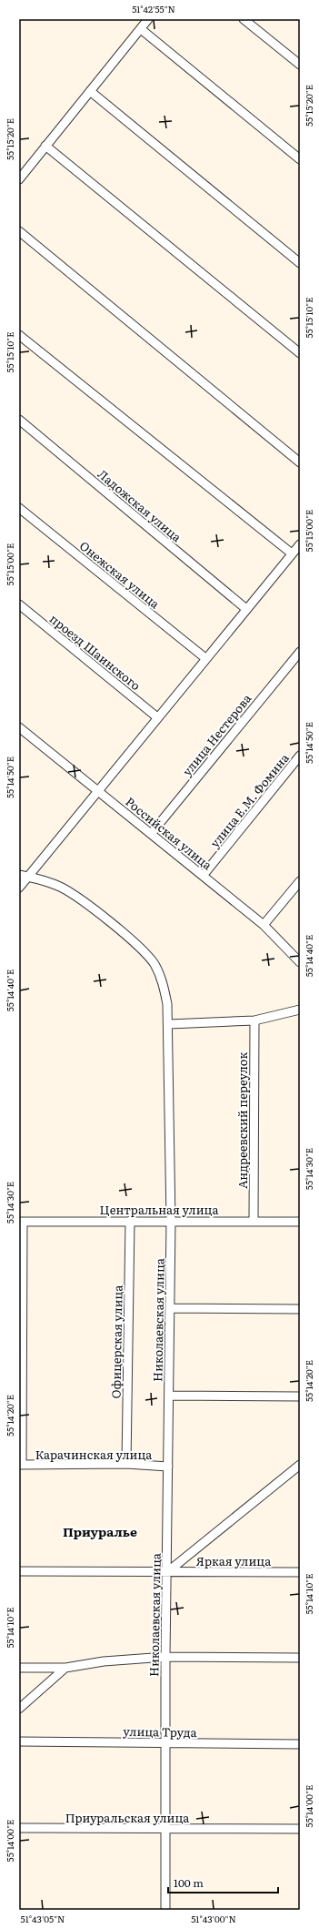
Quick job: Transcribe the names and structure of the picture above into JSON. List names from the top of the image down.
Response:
{
  "streets": {
    "street": [
      "Ладожская улица",
      "Онежская улица",
      "проезд Шаинского",
      "улица Нестерова",
      "улица Е.М. Фомина",
      "Российская улица",
      "Андреевский переулок",
      "Центральная улица",
      "Николаевская улица",
      "Офицерская улица",
      "Карачинская улица",
      "Яркая улица",
      "улица Труда",
      "Приуральская улица"
    ]
  },
  "crossings": [
    ["улица Нестерова", "Российская улица"],
    ["улица Е.М. Фомина", "Российская улица"],
    ["Андреевский переулок", "Центральная улица"],
    ["Центральная улица", "Николаевская улица"],
    ["Центральная улица", "Офицерская улица"],
    ["Николаевская улица", "Карачинская улица"],
    ["Николаевская улица", "Яркая улица"],
    ["Николаевская улица", "улица Труда"],
    ["Николаевская улица", "Приуральская улица"],
    ["Офицерская улица", "Карачинская улица"]
  ],
  "districts": ["Приуралье"],
  "scale_bar": "100 m",
  "coordinates": [
    "51°42'55\"N",
    "55°15'20\"E",
    "55°15'10\"E",
    "55°15'00\"E",
    "55°14'50\"E",
    "55°14'40\"E",
    "55°14'30\"E",
    "55°14'20\"E",
    "55°14'10\"E",
    "55°14'00\"E",
    "51°43'05\"N",
    "51°43'00\"N"
  ]
}
